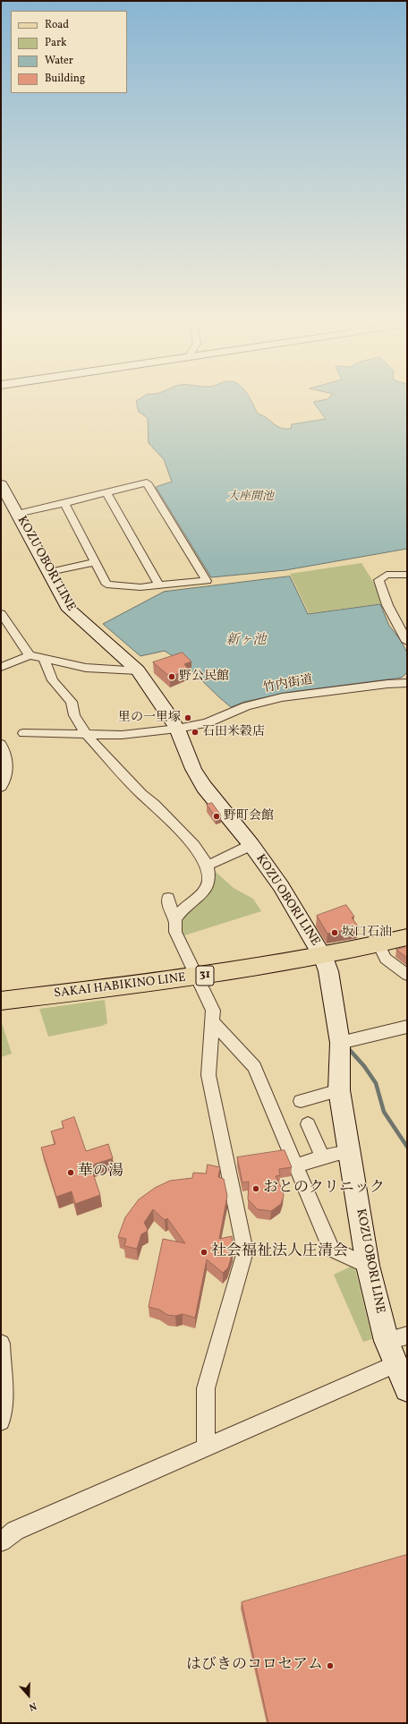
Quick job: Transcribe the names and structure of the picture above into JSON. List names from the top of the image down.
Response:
{
  "streets": {
    "main road": ["KOZU OBORI LINE", "31", "SAKAI HABIKINO LINE"],
    "street": ["竹内街道"]
  },
  "crossings": [
    ["KOZU OBORI LINE", "竹内街道"],
    ["KOZU OBORI LINE", "SAKAI HABIKINO LINE"]
  ],
  "water": ["大座間池", "新ヶ池"],
  "places": [
    "野公民館",
    "里の一里塚",
    "石田米穀店",
    "野町会館",
    "坂口石油",
    "華の湯",
    "おとのクリニック",
    "社会福祉法人庄清会",
    "はびきのコロセアム"
  ],
  "legend": [
    "Road",
    "Park",
    "Water",
    "Building"
  ],
  "north": "bottom"
}
